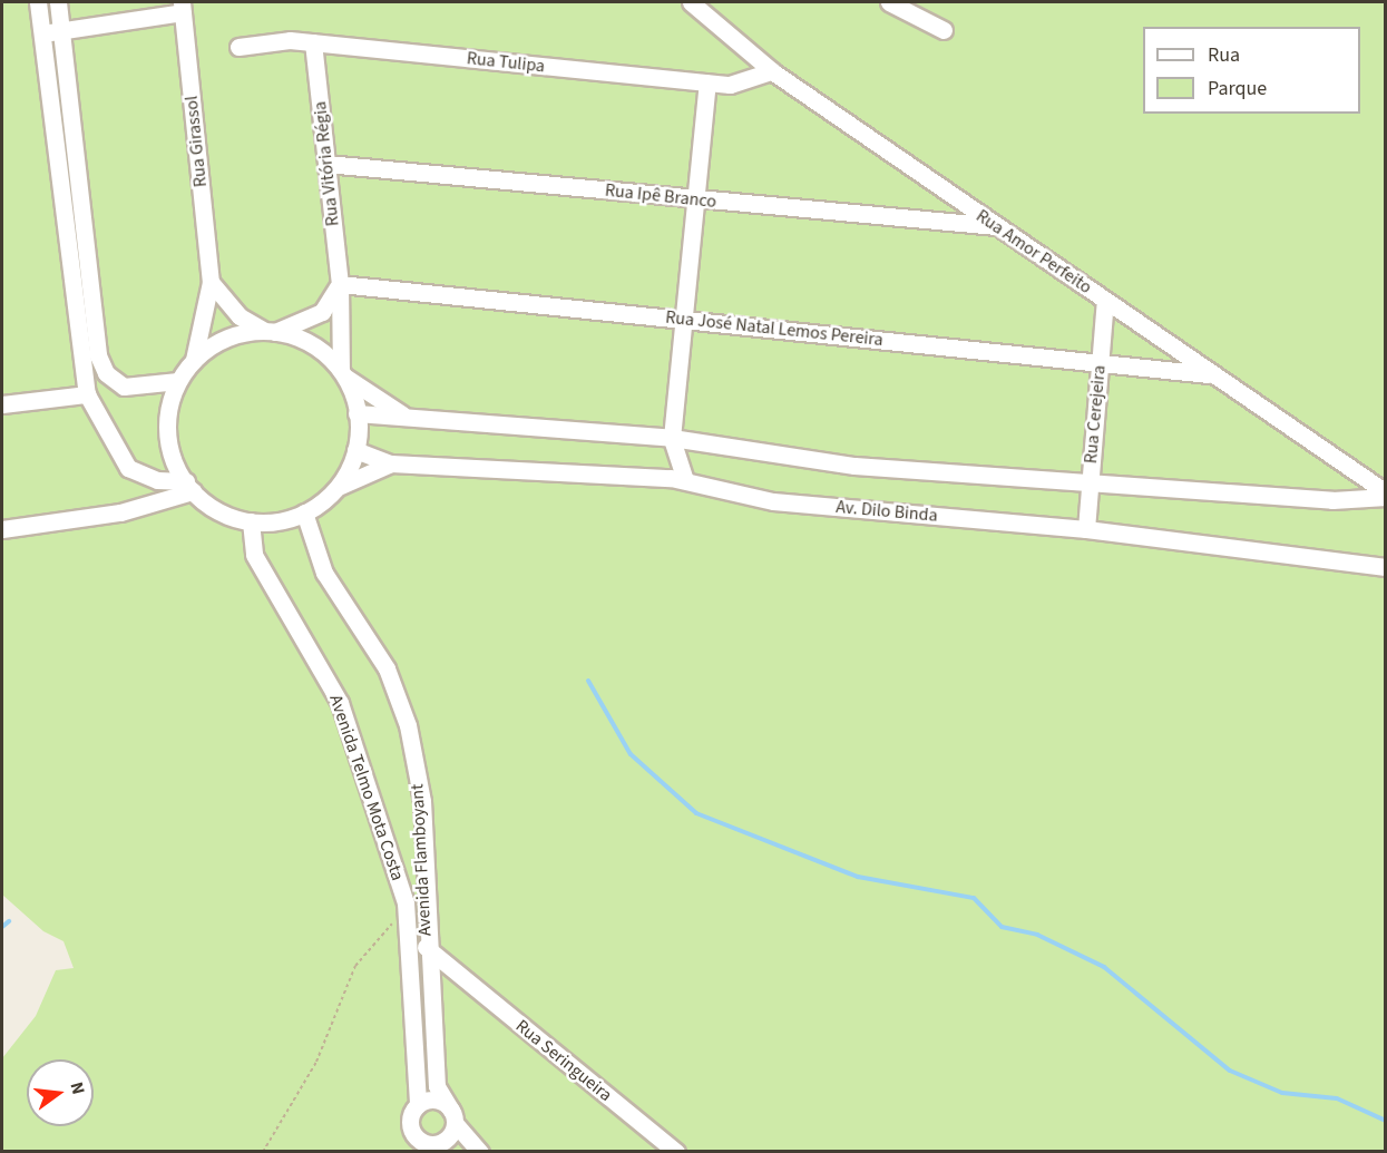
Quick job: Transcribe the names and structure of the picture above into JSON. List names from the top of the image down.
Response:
{
  "streets": {
    "street": [
      "Rua Tulipa",
      "Rua Girassol",
      "Rua Vitória Régia",
      "Rua Ipê Branco",
      "Rua Amor Perfeito",
      "Rua José Natal Lemos Pereira",
      "Rua Cerejeira",
      "Av. Dilo Binda",
      "Avenida Telmo Mota Costa",
      "Avenida Flamboyant",
      "Rua Seringueira"
    ]
  },
  "crossings": [
    ["Rua Tulipa", "Rua Vitória Régia"],
    ["Rua Tulipa", "Rua Amor Perfeito"],
    ["Rua Girassol", "Rua Vitória Régia"],
    ["Rua Girassol", "Avenida Telmo Mota Costa"],
    ["Rua Girassol", "Avenida Flamboyant"],
    ["Rua Vitória Régia", "Rua Ipê Branco"],
    ["Rua Vitória Régia", "Rua José Natal Lemos Pereira"],
    ["Rua Vitória Régia", "Avenida Telmo Mota Costa"],
    ["Rua Vitória Régia", "Avenida Flamboyant"],
    ["Rua Ipê Branco", "Rua Amor Perfeito"],
    ["Rua Amor Perfeito", "Rua José Natal Lemos Pereira"],
    ["Rua Amor Perfeito", "Rua Cerejeira"],
    ["Rua José Natal Lemos Pereira", "Rua Cerejeira"],
    ["Rua Cerejeira", "Av. Dilo Binda"],
    ["Avenida Telmo Mota Costa", "Avenida Flamboyant"],
    ["Avenida Flamboyant", "Rua Seringueira"]
  ],
  "legend": ["Rua", "Parque"],
  "north": "right"
}
